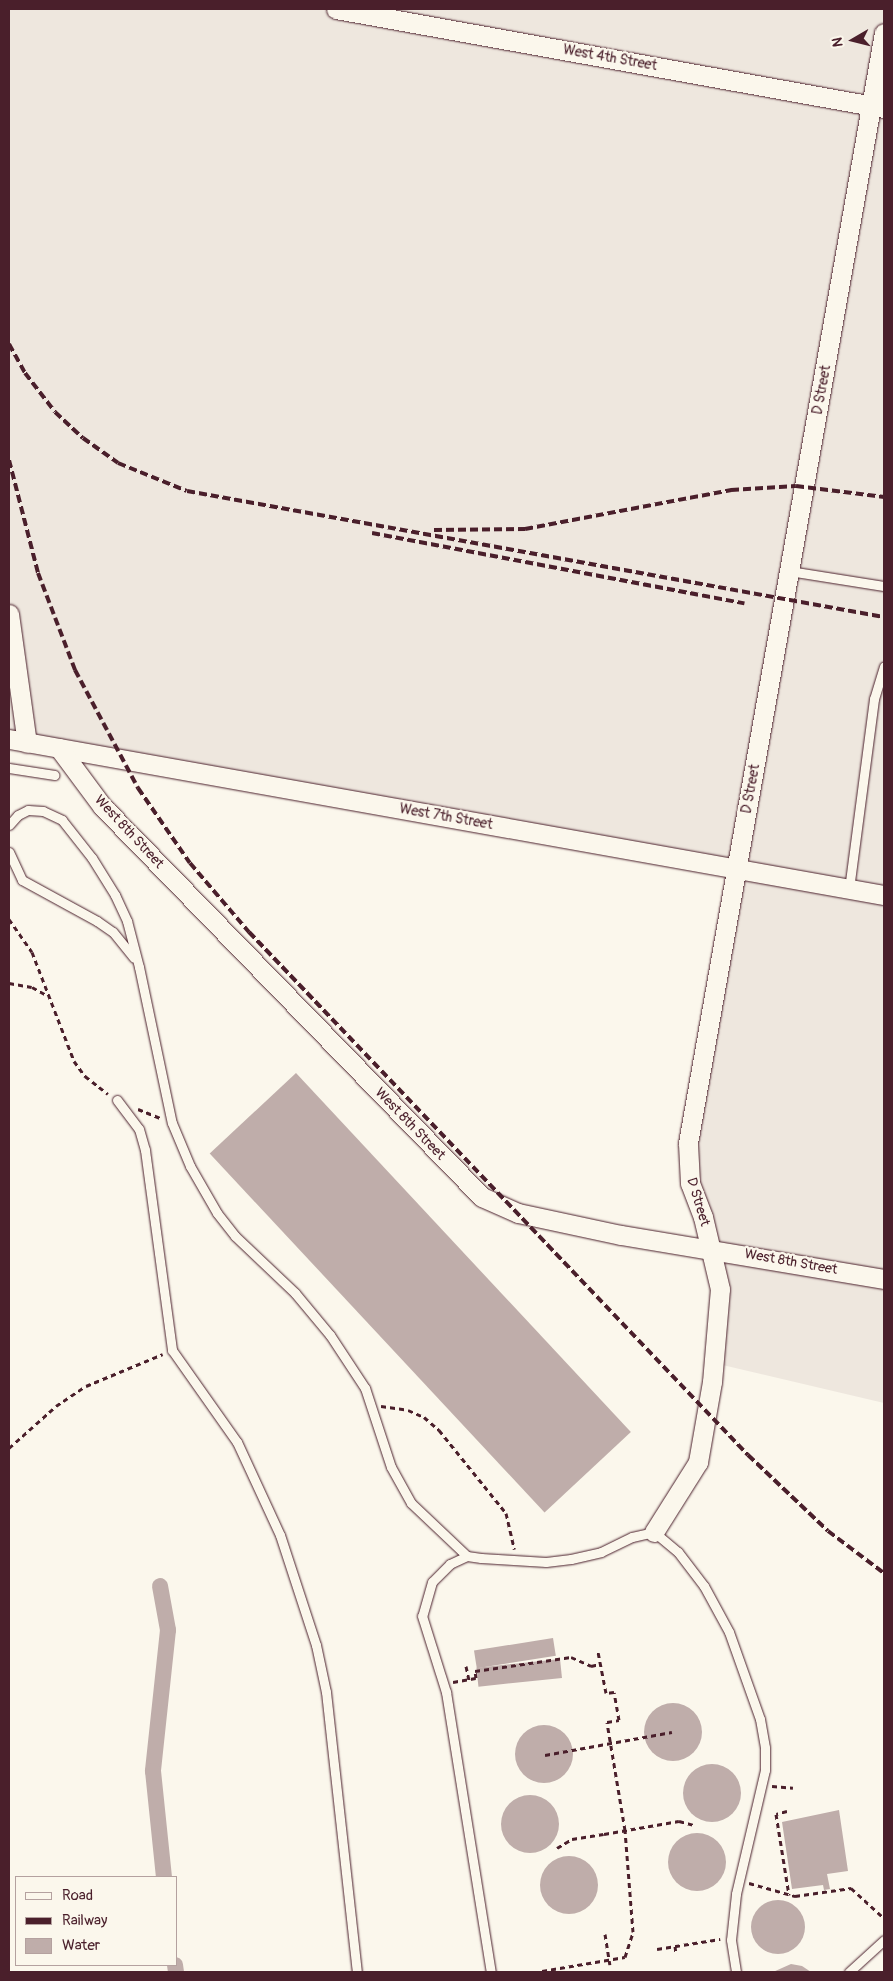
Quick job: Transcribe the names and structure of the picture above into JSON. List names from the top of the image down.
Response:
{
  "streets": {
    "street": [
      "West 4th Street",
      "D Street",
      "West 7th Street",
      "West 8th Street"
    ]
  },
  "crossings": [
    ["West 4th Street", "D Street"],
    ["D Street", "West 7th Street"],
    ["D Street", "West 8th Street"],
    ["West 7th Street", "West 8th Street"]
  ],
  "legend": ["Road", "Railway", "Water"],
  "north": "left"
}
